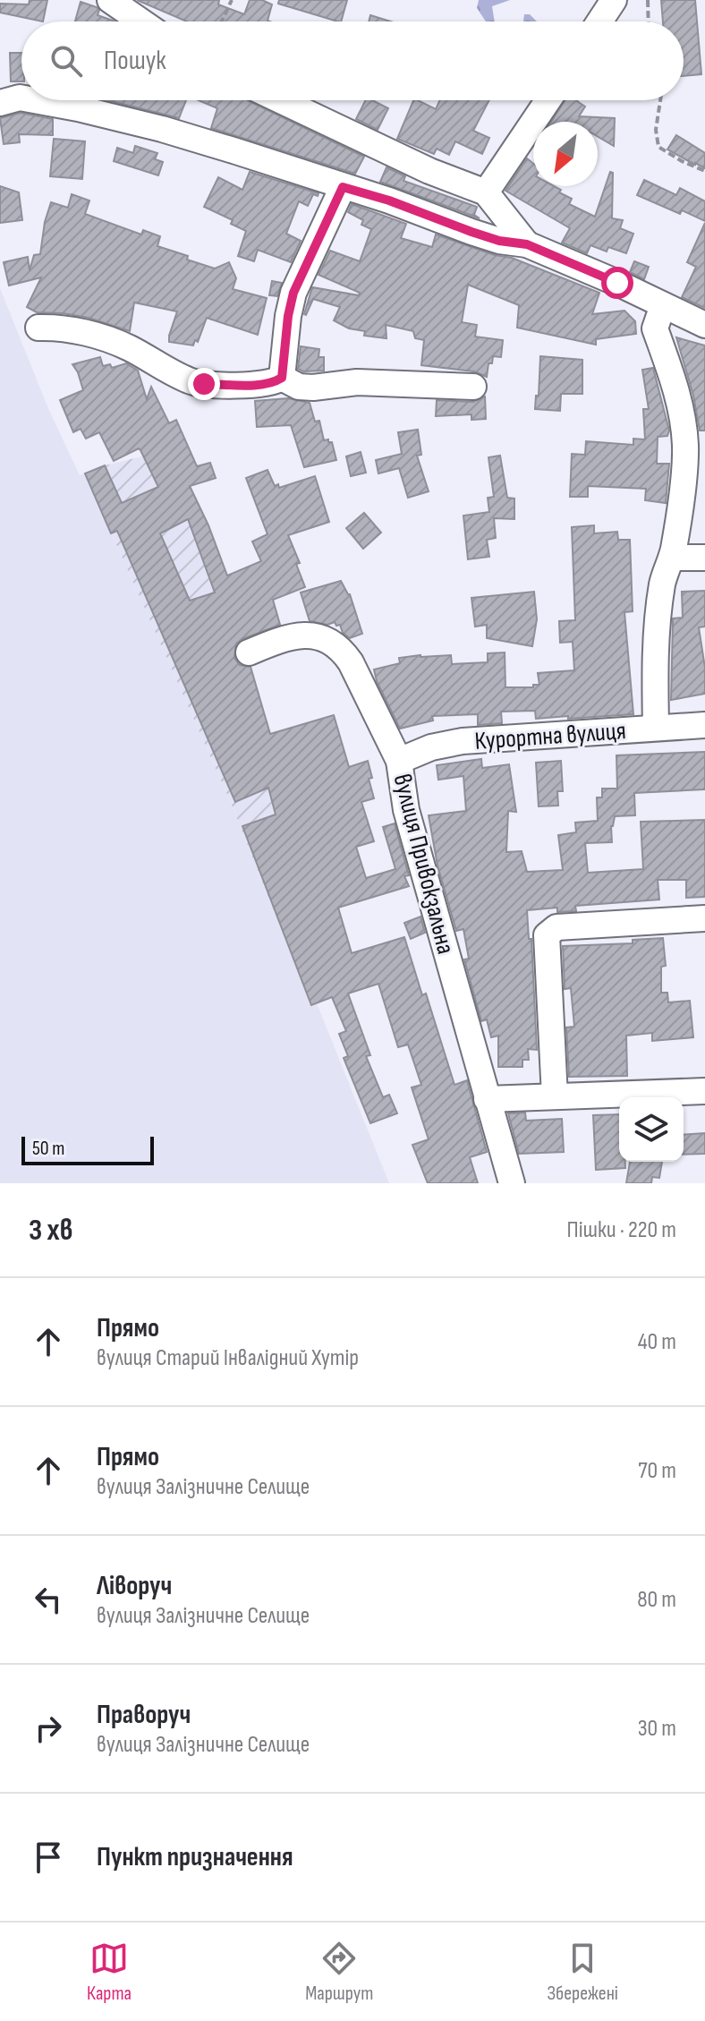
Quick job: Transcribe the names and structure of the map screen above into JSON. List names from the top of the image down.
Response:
{
  "streets": {
    "street": ["Курортна вулиця", "вулиця Привокзальна"]
  },
  "crossings": [
    ["Курортна вулиця", "вулиця Привокзальна"]
  ],
  "scale_bar": "50 m",
  "north": "bottom left",
  "page": {
    "search": "Пошук",
    "scale": "50 m",
    "heading": ["3 хв", "Пішки · 220 m"],
    "list": [
      ["Прямо", "вулиця Старий Інвалідний Хутір", "40 m"],
      ["Прямо", "вулиця Залізничне Селище", "70 m"],
      ["Ліворуч", "вулиця Залізничне Селище", "80 m"],
      ["Праворуч", "вулиця Залізничне Селище", "30 m"],
      "Пункт призначення"
    ],
    "nav": ["Карта", "Маршрут", "Збережені"]
  }
}
